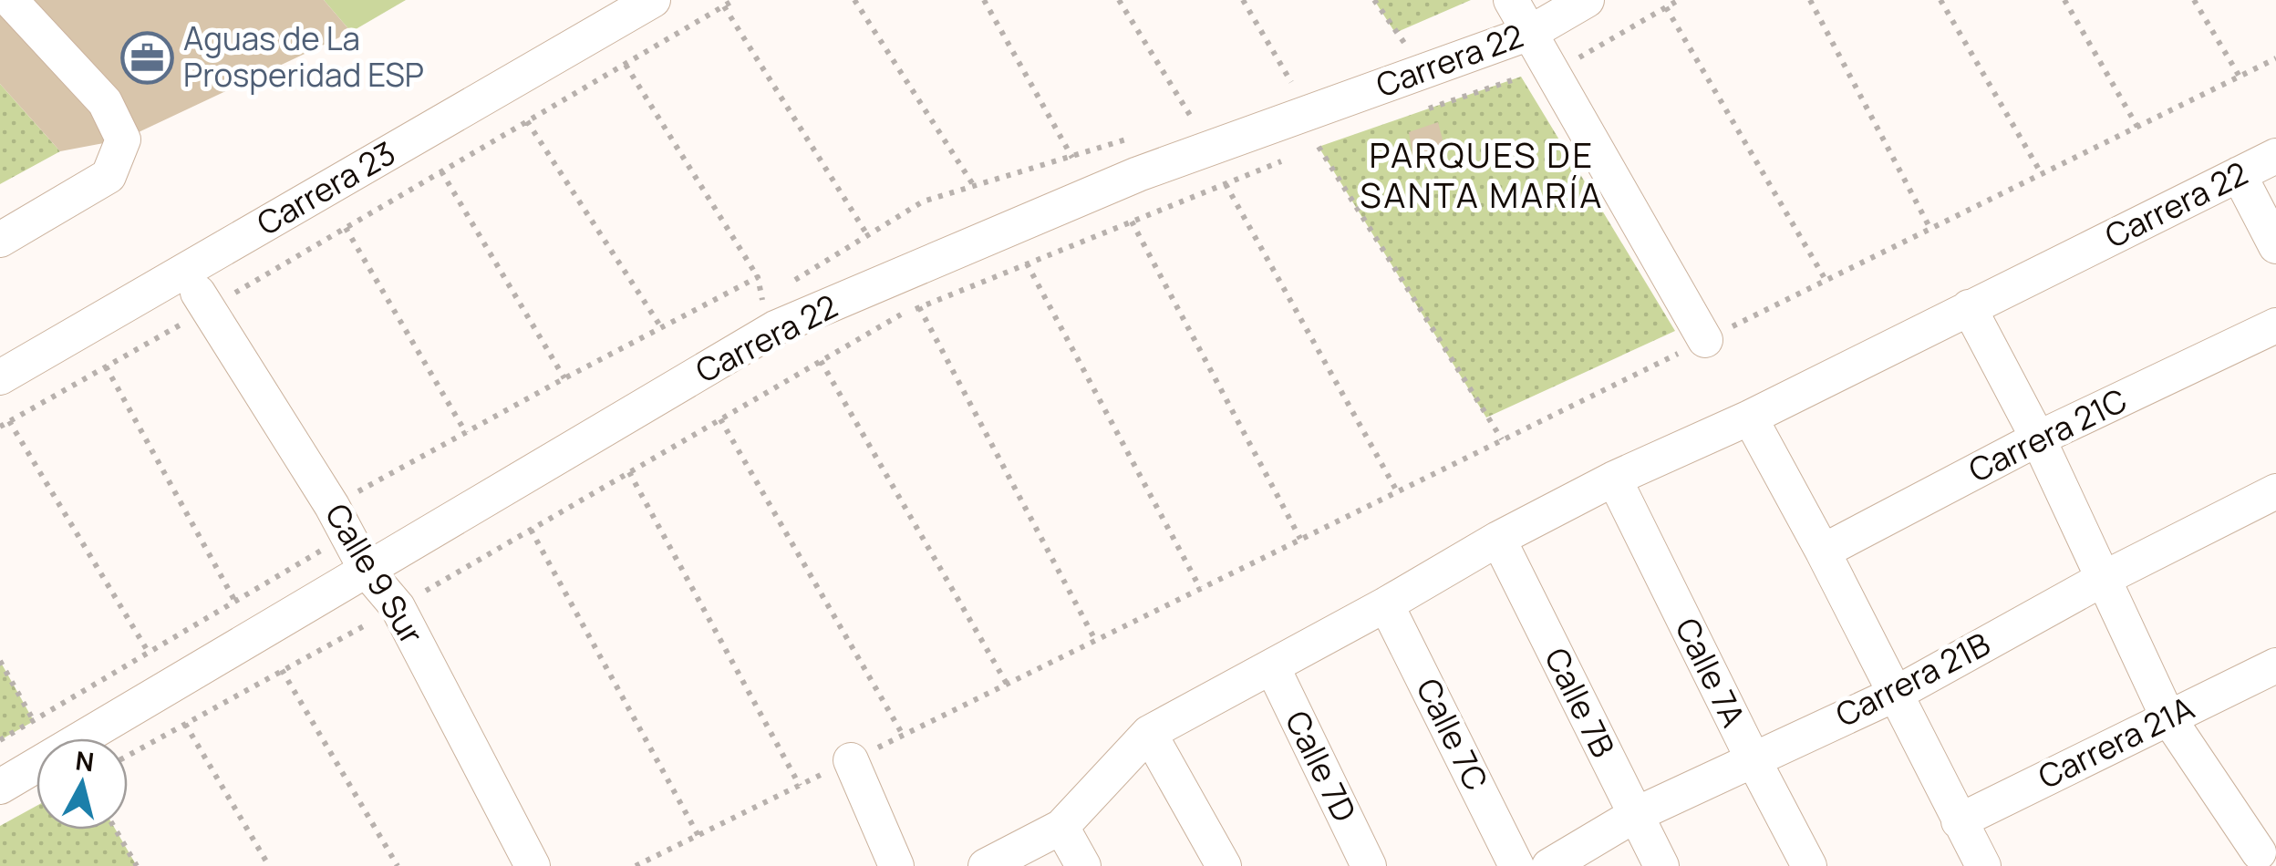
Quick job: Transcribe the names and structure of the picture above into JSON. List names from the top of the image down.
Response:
{
  "streets": {
    "street": [
      "Carrera 22",
      "Carrera 23",
      "Carrera 21C",
      "Calle 9 Sur",
      "Calle 7A",
      "Carrera 21B",
      "Calle 7B",
      "Calle 7C",
      "Carrera 21A",
      "Calle 7D"
    ]
  },
  "crossings": [
    ["Carrera 22", "Calle 9 Sur"],
    ["Carrera 22", "Calle 7A"],
    ["Carrera 22", "Calle 7B"],
    ["Carrera 22", "Calle 7C"],
    ["Carrera 22", "Calle 7D"],
    ["Calle 7A", "Carrera 21B"],
    ["Carrera 21B", "Calle 7B"]
  ],
  "districts": ["PARQUES DE SANTA MARÍA"],
  "places": {
    "office": ["Aguas de La Prosperidad ESP"]
  },
  "north": "top"
}
